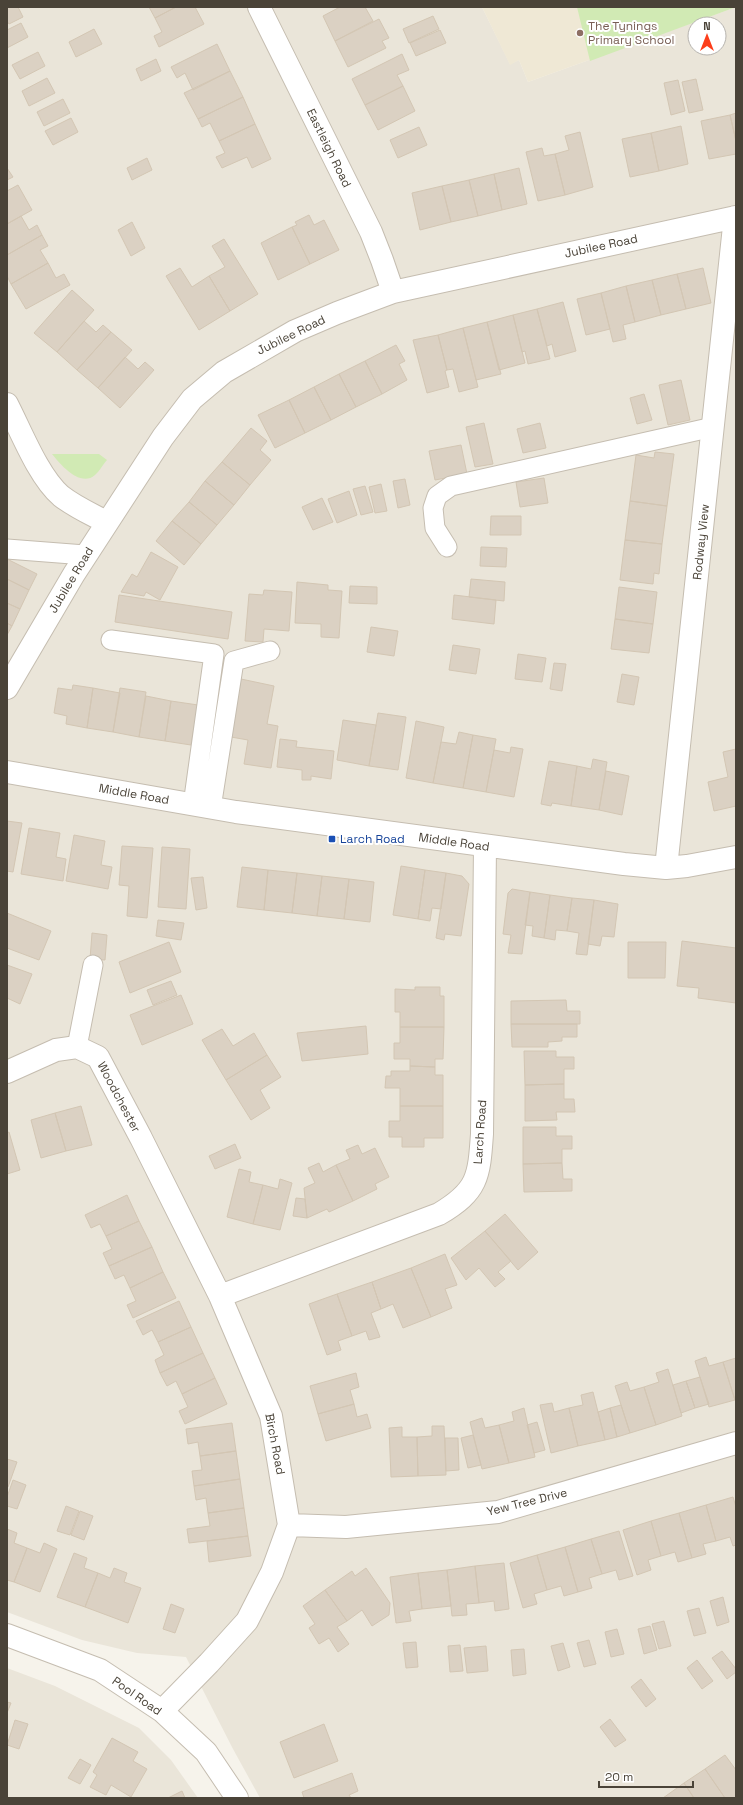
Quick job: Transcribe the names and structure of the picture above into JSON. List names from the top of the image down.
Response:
{
  "streets": {
    "street": [
      "Eastleigh Road",
      "Jubilee Road",
      "Rodway View",
      "Middle Road",
      "Woodchester",
      "Larch Road",
      "Birch Road",
      "Yew Tree Drive",
      "Pool Road"
    ]
  },
  "crossings": [
    ["Eastleigh Road", "Jubilee Road"],
    ["Jubilee Road", "Rodway View"],
    ["Rodway View", "Middle Road"],
    ["Middle Road", "Larch Road"],
    ["Woodchester", "Birch Road"],
    ["Larch Road", "Birch Road"],
    ["Birch Road", "Yew Tree Drive"],
    ["Birch Road", "Pool Road"]
  ],
  "places": {
    "other": ["The Tynings Primary School"],
    "transit": ["Larch Road"]
  },
  "scale_bar": "20 m",
  "north": "top"
}
